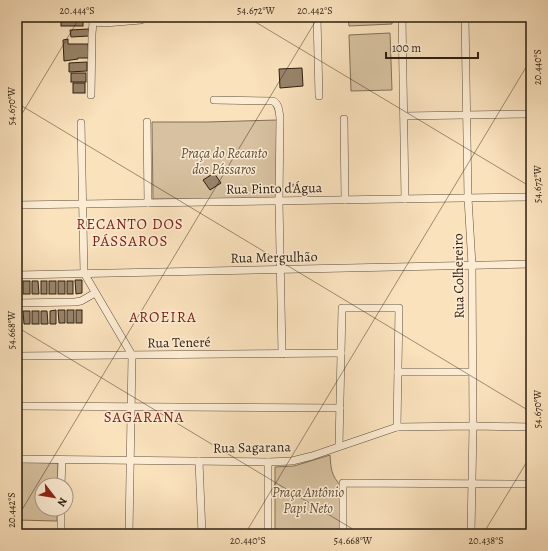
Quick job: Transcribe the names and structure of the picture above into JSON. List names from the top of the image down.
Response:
{
  "streets": {
    "street": [
      "Rua Pinto d'Água",
      "Rua Mergulhão",
      "Rua Colhereiro",
      "Rua Teneré",
      "Rua Sagarana"
    ]
  },
  "crossings": [
    ["Rua Pinto d'Água", "Rua Colhereiro"],
    ["Rua Mergulhão", "Rua Colhereiro"],
    ["Rua Colhereiro", "Rua Sagarana"]
  ],
  "districts": ["RECANTO DOS PÁSSAROS", "AROEIRA", "SAGARANA"],
  "parks": ["Praça do Recanto dos Pássaros", "Praça Antônio Papi Neto"],
  "scale_bar": "100 m",
  "north": "bottom right",
  "coordinates": [
    "20.444°S",
    "54.672°W",
    "20.442°S",
    "20.440°S",
    "54.670°W",
    "54.668°W",
    "20.438°S"
  ]
}
